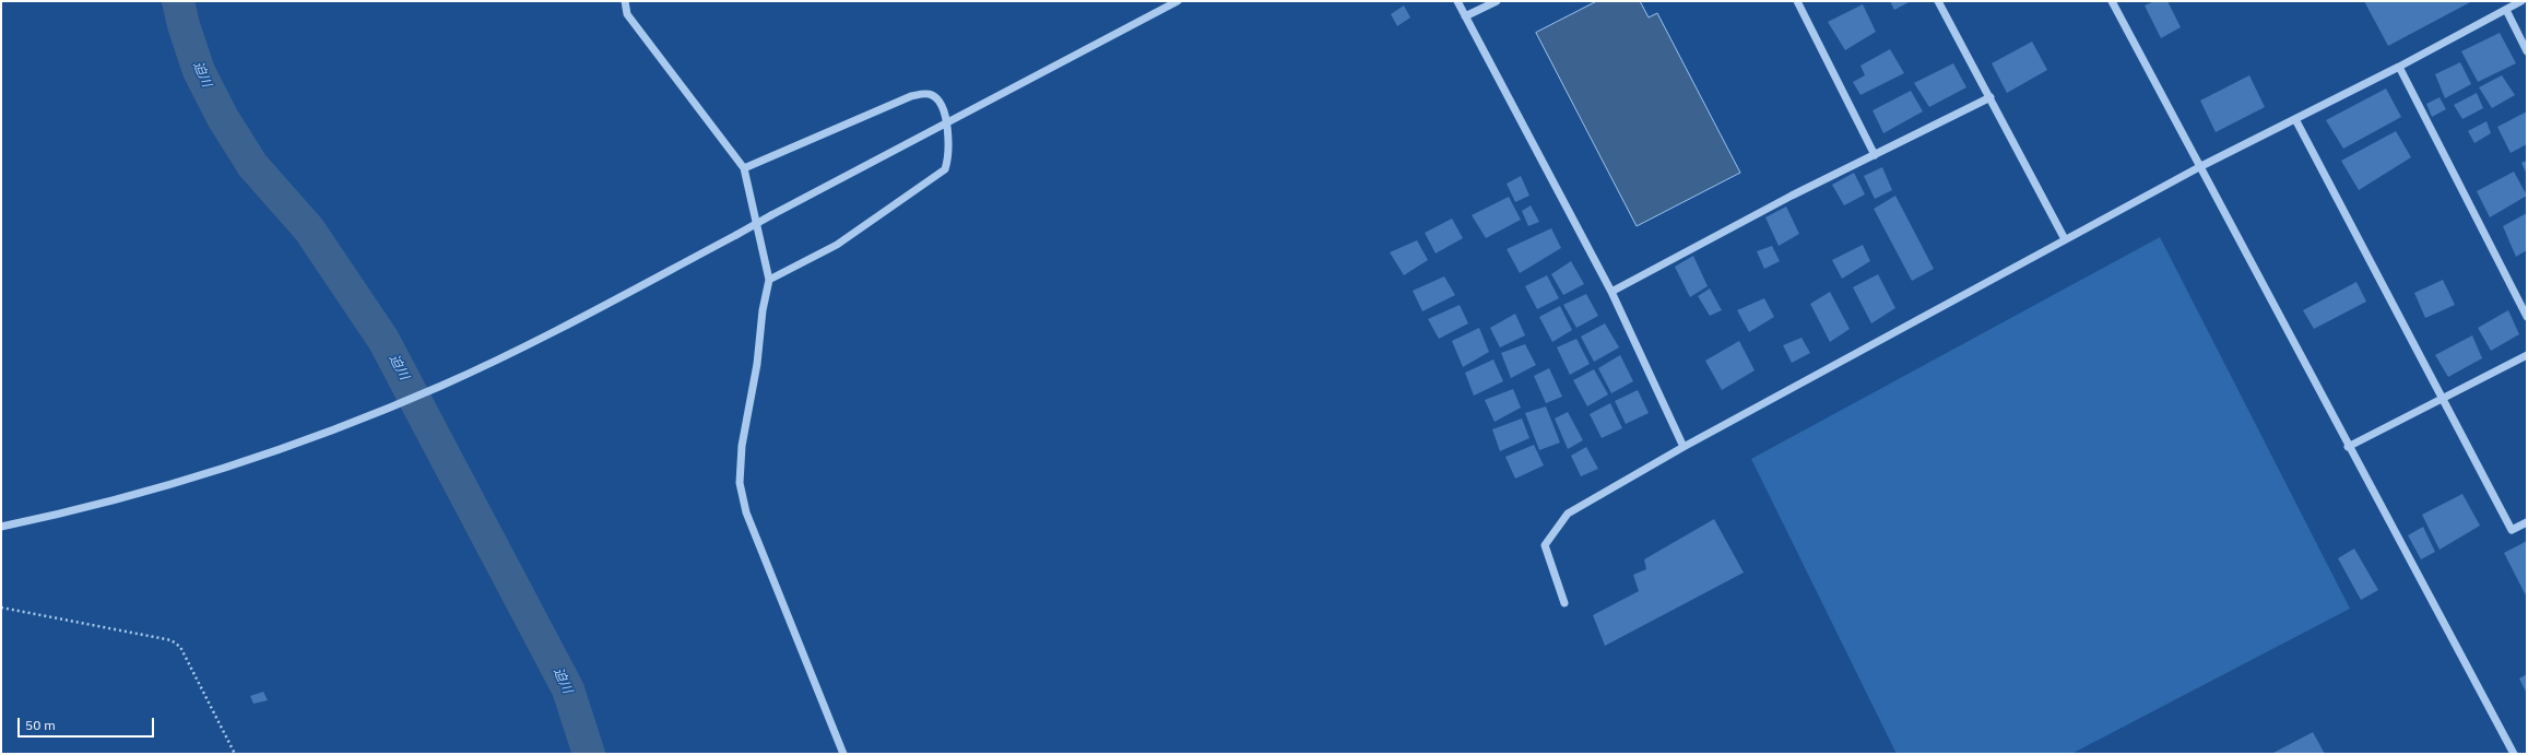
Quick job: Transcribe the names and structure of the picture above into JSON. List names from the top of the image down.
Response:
{
  "water": ["迫川"],
  "scale_bar": "50 m"
}
